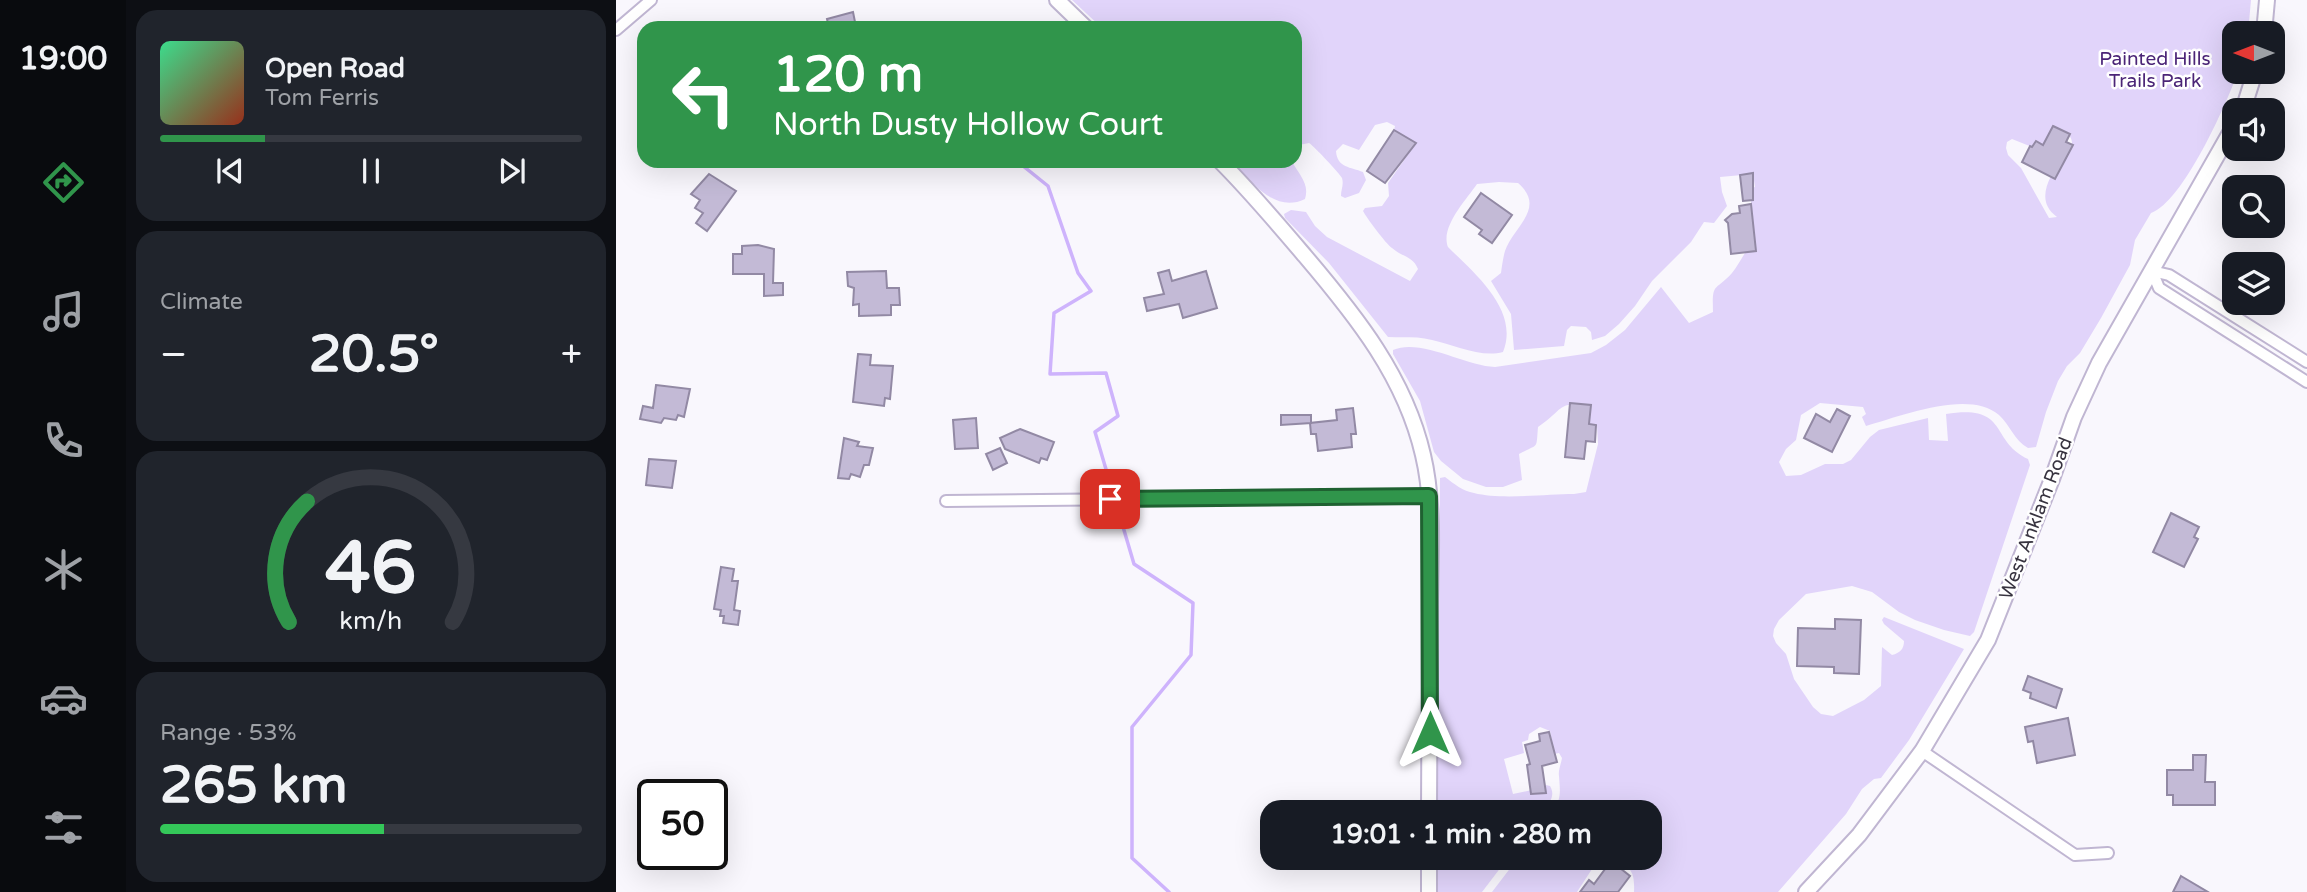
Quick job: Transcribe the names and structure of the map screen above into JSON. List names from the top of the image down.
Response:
{
  "streets": {
    "main road": ["West Anklam Road"]
  },
  "parks": ["Painted Hills Trails Park"],
  "north": "left",
  "page": {
    "tabs": "19:00",
    "turn": ["120 m", "North Dusty Hollow Court"],
    "song": ["Open Road", "Tom Ferris"],
    "tile": [
      "Climate",
      ["Range · 53%", "265 km"]
    ],
    "heat": ["−", "20.5°", "+"],
    "limit": "50",
    "trip": "19:01 · 1 min · 280 m",
    "gauge": ["46", "km/h"]
  }
}
